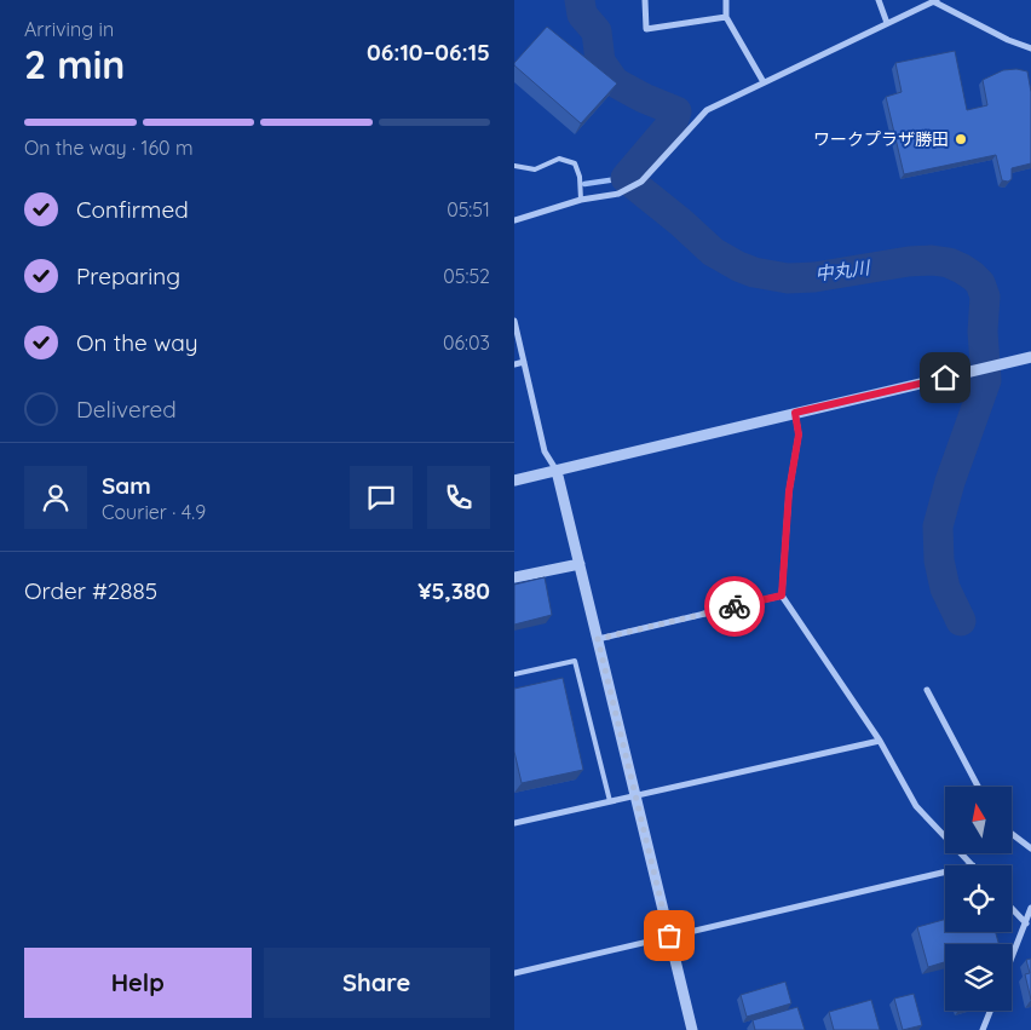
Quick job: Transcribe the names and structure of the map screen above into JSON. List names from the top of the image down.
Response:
{
  "water": ["中丸川"],
  "places": ["ワークプラザ勝田"],
  "north": "top",
  "page": {
    "heading": ["2 min", "Arriving in", "06:10–06:15"],
    "panel": [
      "Sam",
      "Courier · 4.9",
      "Order #2885",
      "¥5,380"
    ],
    "bar": "On the way · 160 m",
    "list": [
      ["Confirmed", "05:51"],
      ["Preparing", "05:52"],
      ["On the way", "06:03"],
      "Delivered"
    ],
    "buttons": ["Help", "Share"]
  }
}
